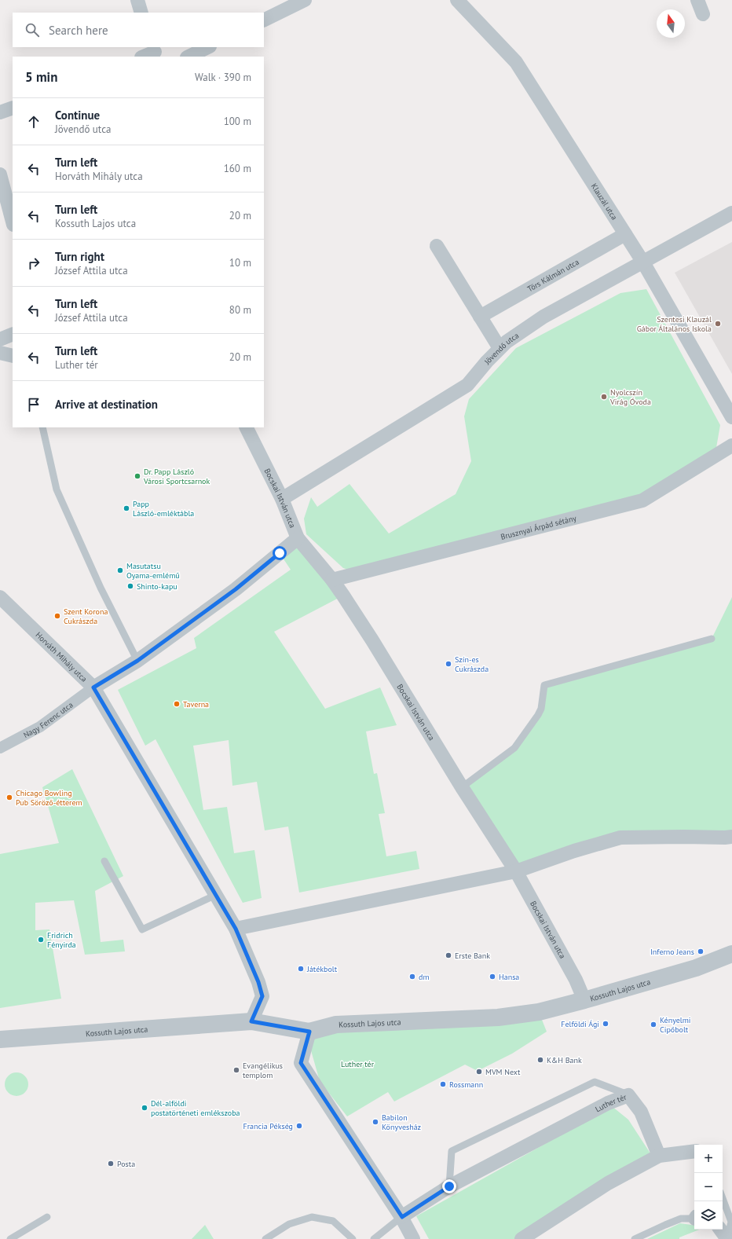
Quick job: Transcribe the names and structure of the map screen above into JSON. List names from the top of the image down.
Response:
{
  "streets": {
    "street": [
      "Klauzál utca",
      "Törs Kálmán utca",
      "Jövendő utca",
      "Bocskai István utca",
      "Brusznyai Árpád sétány",
      "Horváth Mihály utca",
      "Nagy Ferenc utca",
      "Kossuth Lajos utca",
      "Luther tér"
    ]
  },
  "crossings": [
    ["Klauzál utca", "Törs Kálmán utca"],
    ["Klauzál utca", "Jövendő utca"],
    ["Jövendő utca", "Bocskai István utca"],
    ["Bocskai István utca", "Brusznyai Árpád sétány"],
    ["Bocskai István utca", "Kossuth Lajos utca"],
    ["Horváth Mihály utca", "Nagy Ferenc utca"],
    ["Horváth Mihály utca", "Kossuth Lajos utca"]
  ],
  "parks": ["Luther tér"],
  "places": [
    "Szentesi Klauzál Gábor Általános Iskola",
    "Nyolcszín Virág Óvoda",
    "Dr. Papp László Városi Sportcsarnok",
    "Papp László-emléktábla",
    "Masutatsu Oyama-emlémű",
    "Shinto-kapu",
    "Szent Korona Cukrászda",
    "Szín-es Cukrászda",
    "Taverna",
    "Chicago Bowling Pub Söröző-étterem",
    "Fridrich Fényirda",
    "Inferno Jeans",
    "Erste Bank",
    "Játékbolt",
    "dm",
    "Hansa",
    "Felföldi Ági",
    "Kényelmi Cipőbolt",
    "K&H Bank",
    "Evangélikus templom",
    "MVM Next",
    "Rossmann",
    "Dél-alföldi postatörténeti emlékszoba",
    "Babilon Könyvesház",
    "Francia Pékség",
    "Posta"
  ],
  "north": "top",
  "page": {
    "search": "Search here",
    "heading": ["5 min", "Walk · 390 m"],
    "list": [
      ["Continue", "Jövendő utca", "100 m"],
      ["Turn left", "Horváth Mihály utca", "160 m"],
      ["Turn left", "Kossuth Lajos utca", "20 m"],
      ["Turn right", "József Attila utca", "10 m"],
      ["Turn left", "József Attila utca", "80 m"],
      ["Turn left", "Luther tér", "20 m"],
      "Arrive at destination"
    ],
    "map_buttons": ["+", "−"]
  }
}
